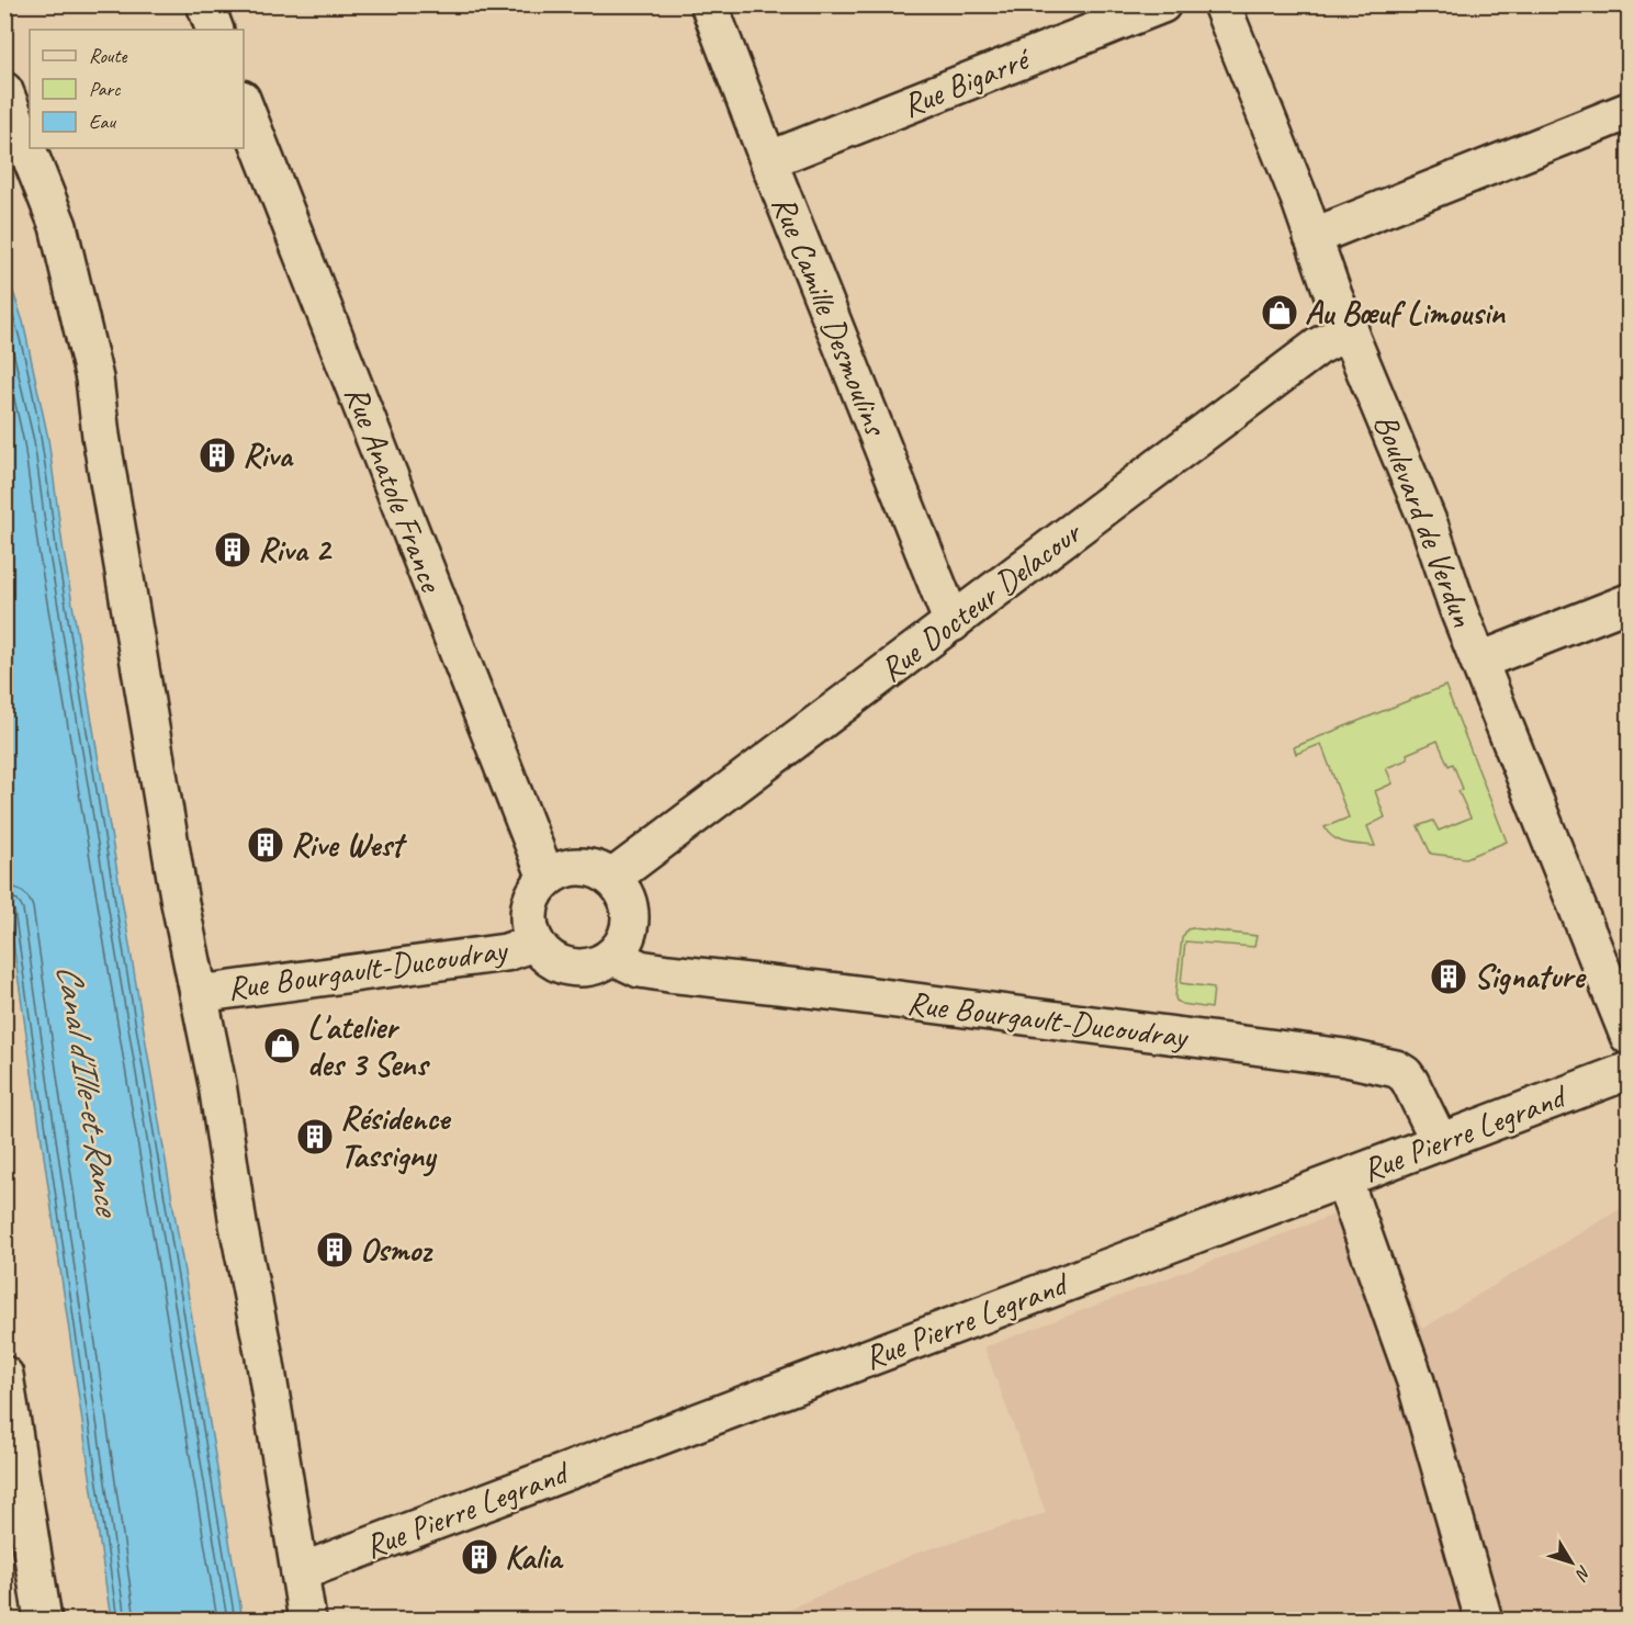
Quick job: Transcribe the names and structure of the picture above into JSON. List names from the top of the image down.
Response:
{
  "streets": {
    "street": [
      "Rue Bigarré",
      "Rue Camille Desmoulins",
      "Rue Anatole France",
      "Boulevard de Verdun",
      "Rue Docteur Delacour",
      "Rue Bourgault-Ducoudray",
      "Rue Pierre Legrand"
    ]
  },
  "crossings": [
    ["Rue Bigarré", "Rue Camille Desmoulins"],
    ["Rue Camille Desmoulins", "Rue Docteur Delacour"],
    ["Rue Anatole France", "Rue Docteur Delacour"],
    ["Rue Anatole France", "Rue Bourgault-Ducoudray"],
    ["Boulevard de Verdun", "Rue Docteur Delacour"],
    ["Rue Docteur Delacour", "Rue Bourgault-Ducoudray"],
    ["Rue Bourgault-Ducoudray", "Rue Pierre Legrand"]
  ],
  "water": ["Canal d'Ille-et-Rance"],
  "places": {
    "shop": ["Au Bœuf Limousin", "L'atelier des 3 Sens"],
    "building": [
      "Riva",
      "Riva 2",
      "Rive West",
      "Signature",
      "Résidence Tassigny",
      "Osmoz",
      "Kalia"
    ]
  },
  "legend": ["Route", "Parc", "Eau"],
  "north": "bottom right"
}
